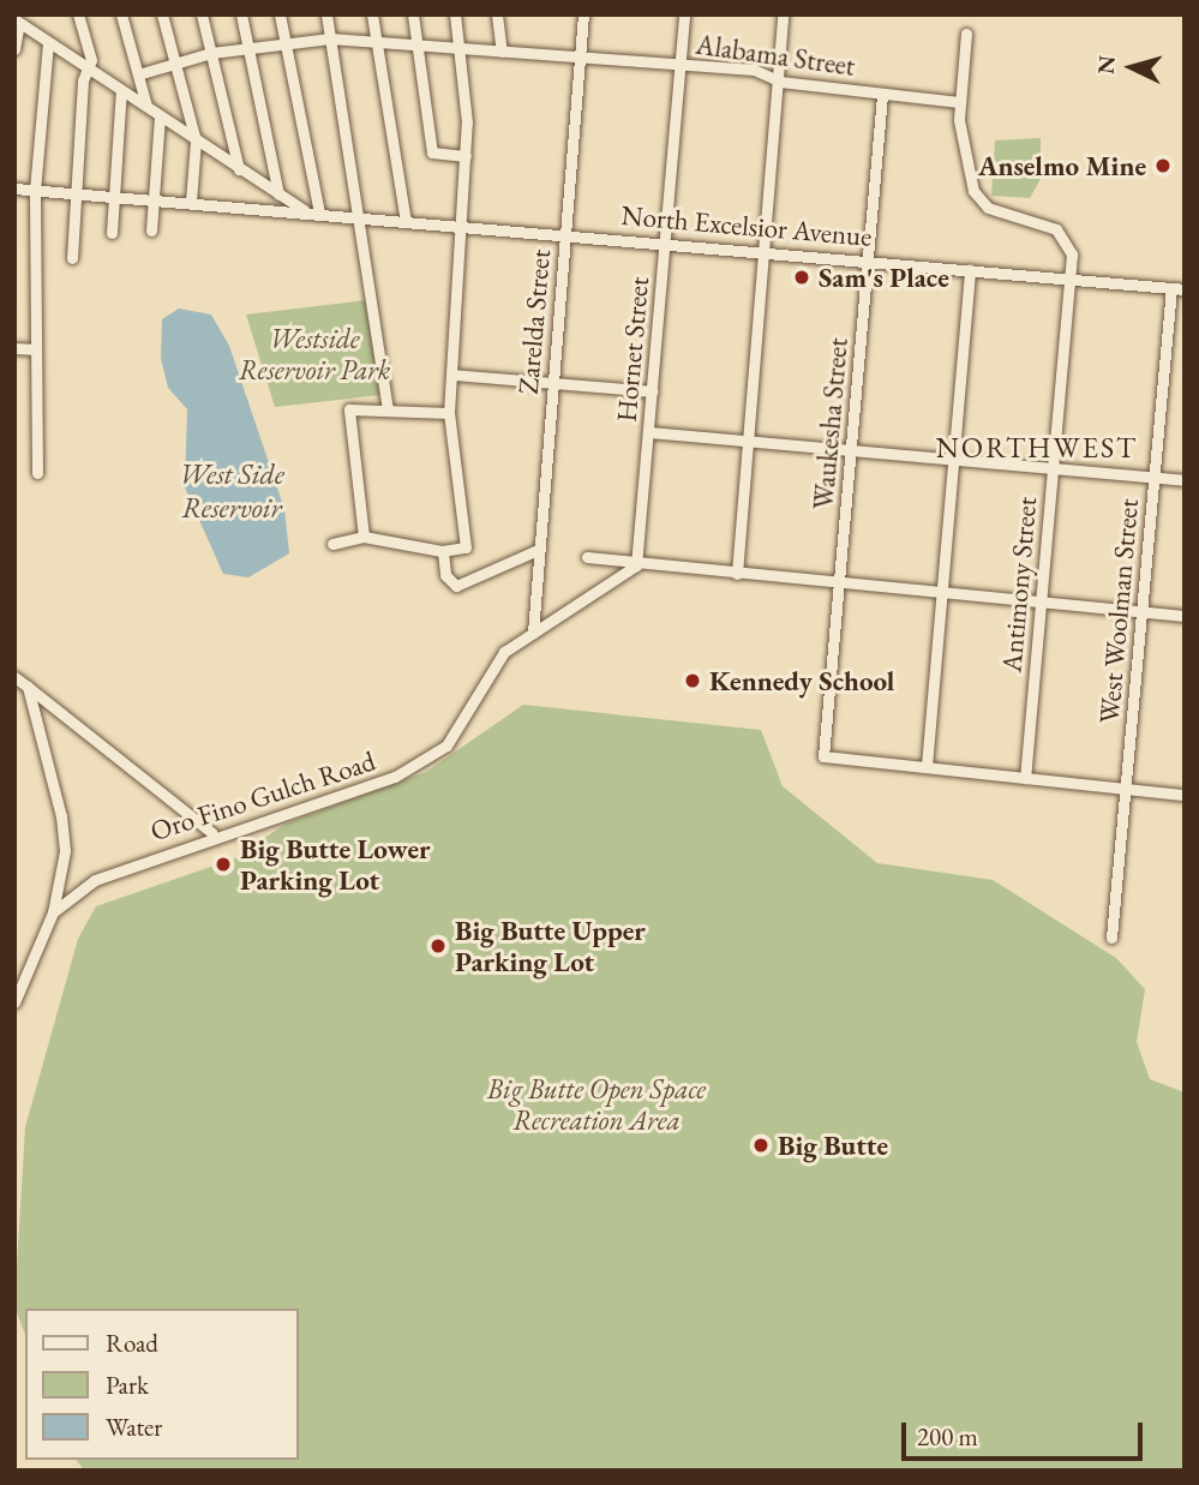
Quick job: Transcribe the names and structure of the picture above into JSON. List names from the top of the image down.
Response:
{
  "streets": {
    "street": [
      "Alabama Street",
      "North Excelsior Avenue",
      "Zarelda Street",
      "Hornet Street",
      "Waukesha Street",
      "Antimony Street",
      "West Woolman Street",
      "Oro Fino Gulch Road"
    ]
  },
  "crossings": [
    ["Alabama Street", "Zarelda Street"],
    ["Alabama Street", "Hornet Street"],
    ["Alabama Street", "Waukesha Street"],
    ["Alabama Street", "Antimony Street"],
    ["North Excelsior Avenue", "Zarelda Street"],
    ["North Excelsior Avenue", "Hornet Street"],
    ["North Excelsior Avenue", "Waukesha Street"],
    ["North Excelsior Avenue", "Antimony Street"],
    ["North Excelsior Avenue", "West Woolman Street"],
    ["Zarelda Street", "Oro Fino Gulch Road"]
  ],
  "districts": ["NORTHWEST"],
  "water": ["West Side Reservoir"],
  "parks": ["Westside Reservoir Park", "Big Butte Open Space Recreation Area"],
  "places": [
    "Anselmo Mine",
    "Sam's Place",
    "Kennedy School",
    "Big Butte Lower Parking Lot",
    "Big Butte Upper Parking Lot",
    "Big Butte"
  ],
  "legend": ["Road", "Park", "Water"],
  "scale_bar": "200 m",
  "north": "left"
}
